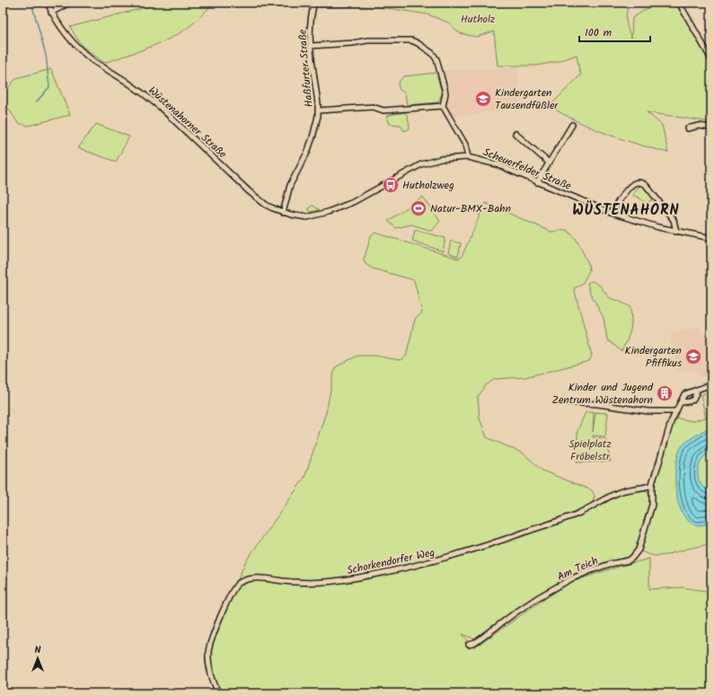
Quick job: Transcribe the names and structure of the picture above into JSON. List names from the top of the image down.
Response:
{
  "streets": {
    "street": [
      "Haßfurter Straße",
      "Wüstenahorner Straße",
      "Scheuerfelder Straße",
      "Schorkendorfer Weg",
      "Am Teich"
    ]
  },
  "crossings": [
    ["Haßfurter Straße", "Wüstenahorner Straße"],
    ["Wüstenahorner Straße", "Scheuerfelder Straße"],
    ["Schorkendorfer Weg", "Am Teich"]
  ],
  "districts": ["WÜSTENAHORN"],
  "parks": ["Hutholz", "Spielplatz Fröbelstr"],
  "places": {
    "school or university": ["Kindergarten Tausendfüßler", "Kindergarten Pfiffikus"],
    "bus stop": ["Hutholzweg"],
    "sports": ["Natur-BMX-Bahn"],
    "building": ["Kinder und Jugend Zentrum Wüstenahorn"]
  },
  "scale_bar": "100 m",
  "north": "top"
}
